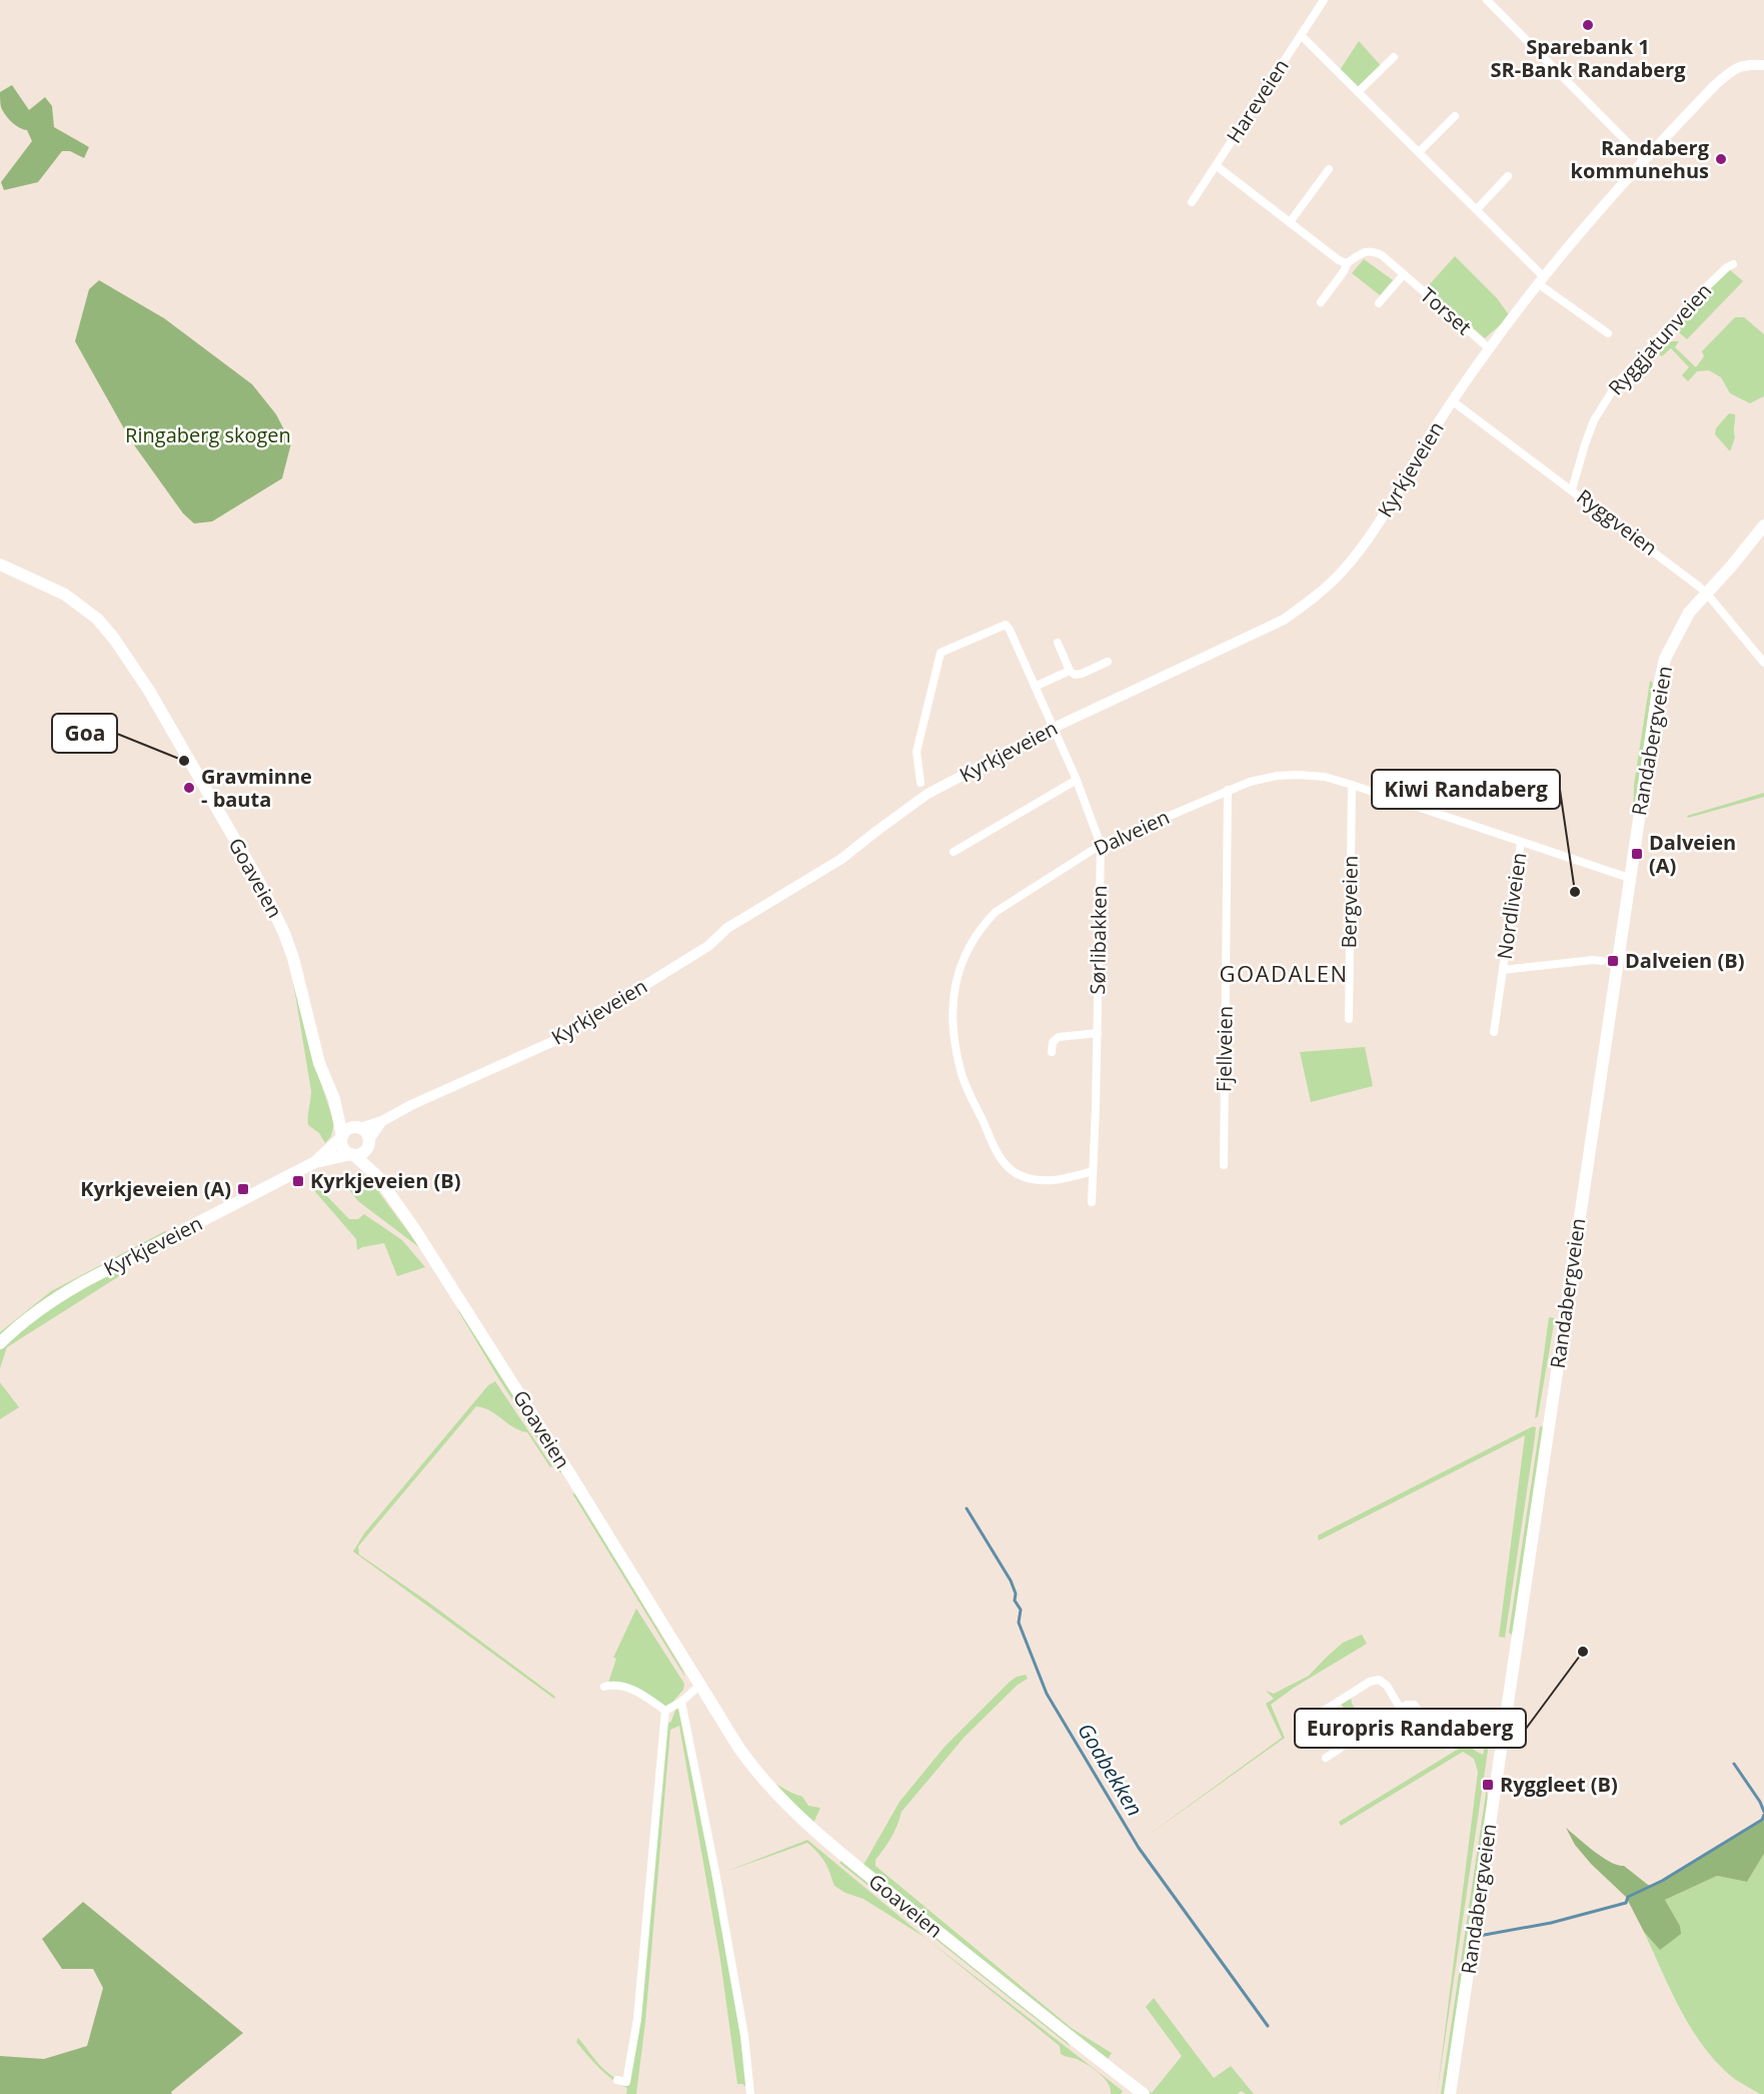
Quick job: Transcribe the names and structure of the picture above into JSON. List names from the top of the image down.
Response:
{
  "streets": {
    "main road": ["Kyrkjeveien", "Randabergveien", "Goaveien"],
    "street": [
      "Hareveien",
      "Torset",
      "Ryggjatunveien",
      "Ryggveien",
      "Dalveien",
      "Bergveien",
      "Nordliveien",
      "Sørlibakken",
      "Fjellveien"
    ]
  },
  "crossings": [
    ["Torset", "Kyrkjeveien"],
    ["Ryggjatunveien", "Ryggveien"],
    ["Kyrkjeveien", "Ryggveien"],
    ["Kyrkjeveien", "Goaveien"],
    ["Kyrkjeveien", "Sørlibakken"],
    ["Ryggveien", "Randabergveien"],
    ["Randabergveien", "Dalveien"],
    ["Dalveien", "Bergveien"],
    ["Dalveien", "Nordliveien"],
    ["Dalveien", "Sørlibakken"],
    ["Dalveien", "Fjellveien"]
  ],
  "districts": ["GOADALEN"],
  "water": ["Goabekken"],
  "parks": ["Ringaberg skogen"],
  "places": {
    "other": [
      "Sparebank 1 SR-Bank Randaberg",
      "Randaberg kommunehus",
      "Goa",
      "Gravminne - bauta",
      "Kiwi Randaberg",
      "Europris Randaberg"
    ],
    "transit": [
      "Dalveien (A)",
      "Dalveien (B)",
      "Kyrkjeveien (B)",
      "Kyrkjeveien (A)",
      "Ryggleet (B)"
    ]
  }
}
